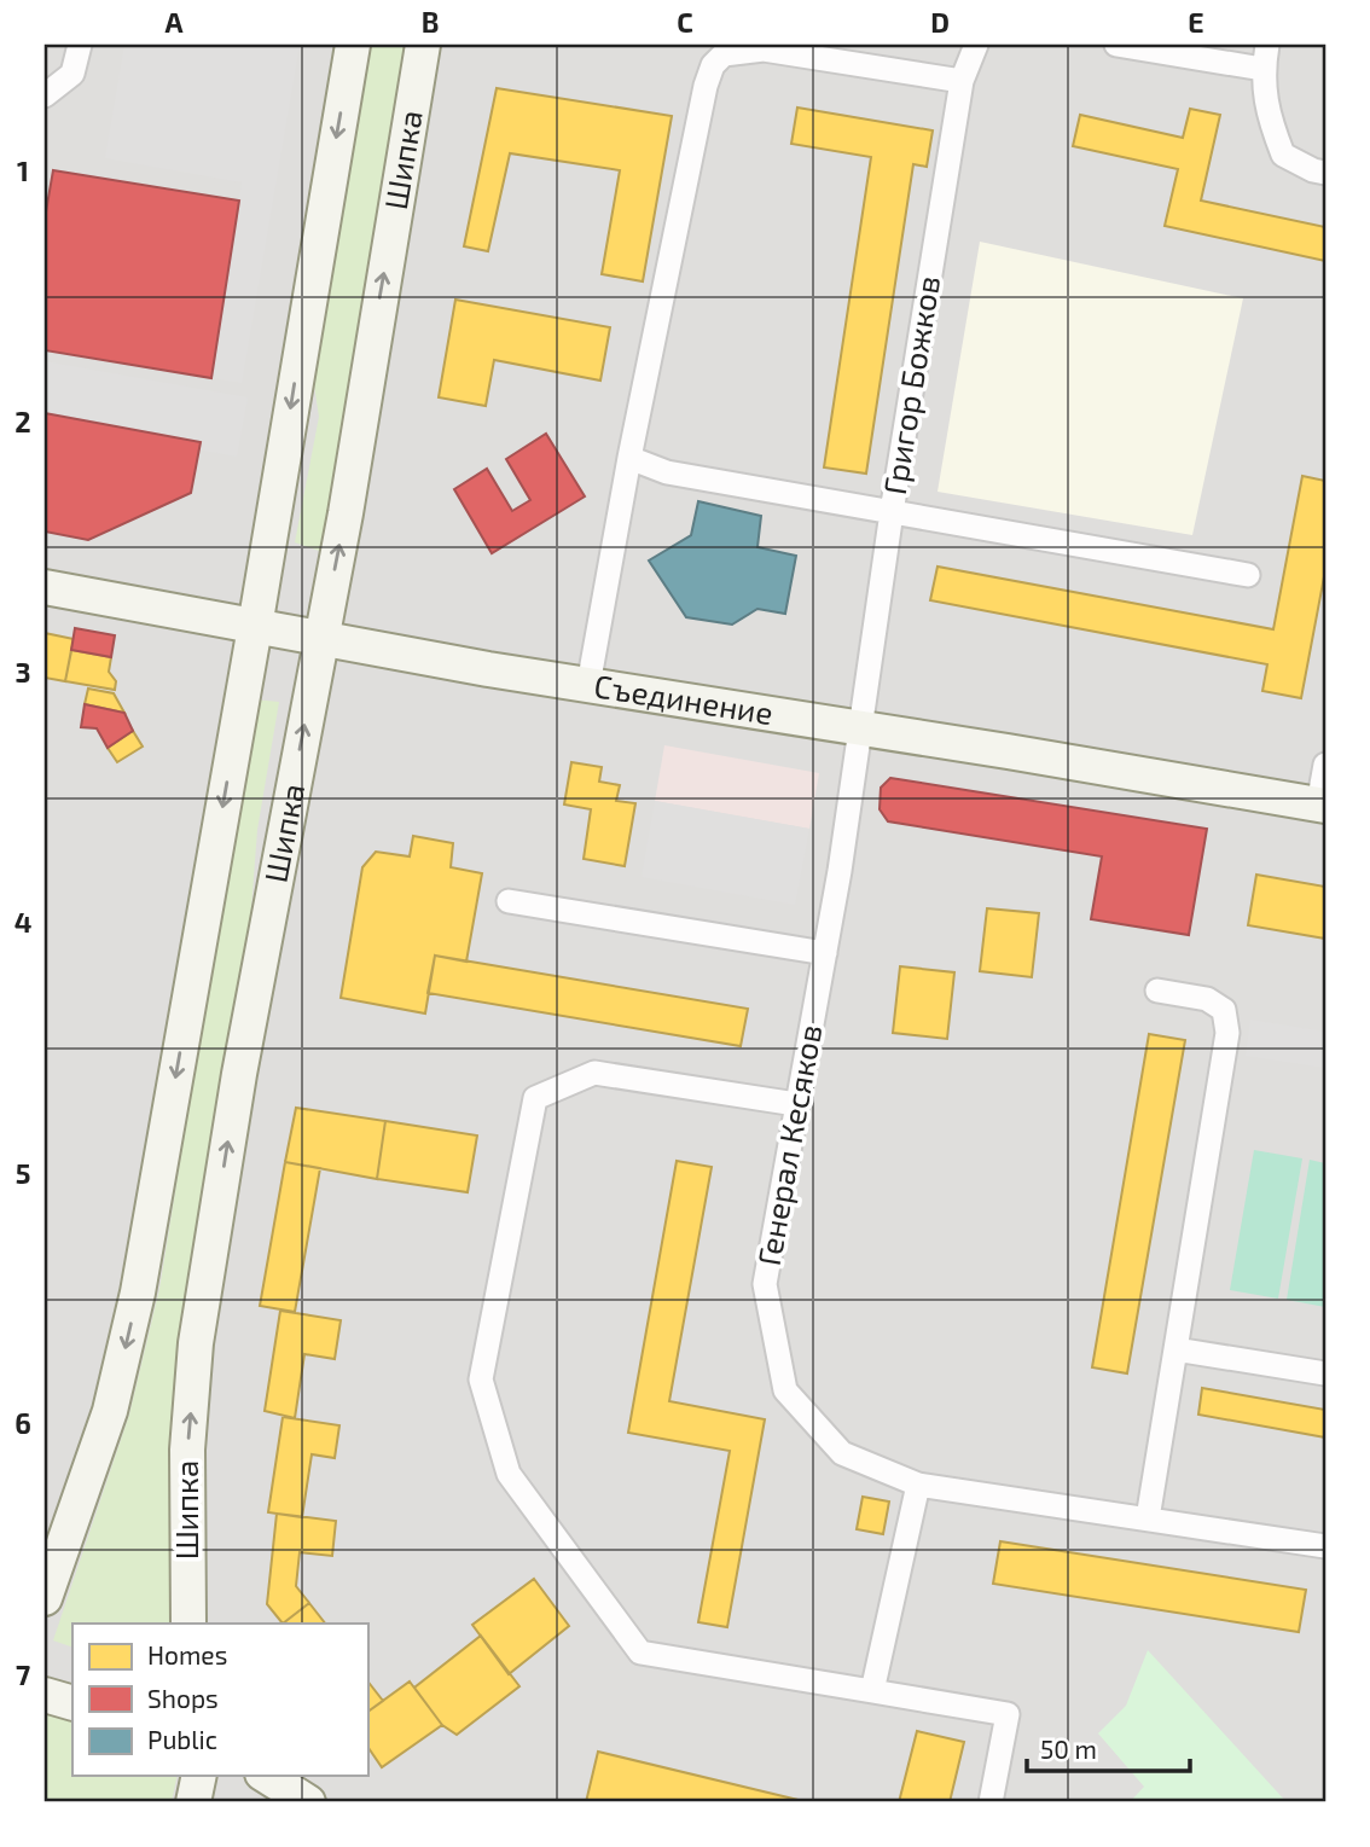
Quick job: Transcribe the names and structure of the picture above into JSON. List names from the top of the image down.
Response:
{
  "streets": {
    "main road": ["Шипка", "Съединение"],
    "street": ["Григор Божков", "Генерал Кесяков"]
  },
  "crossings": [
    ["Шипка", "Съединение"],
    ["Григор Божков", "Съединение"],
    ["Григор Божков", "Генерал Кесяков"],
    ["Съединение", "Генерал Кесяков"]
  ],
  "legend": ["Homes", "Shops", "Public"],
  "scale_bar": "50 m",
  "grid": {
    "columns": [
      "A",
      "B",
      "C",
      "D",
      "E"
    ],
    "rows": [
      "1",
      "2",
      "3",
      "4",
      "5",
      "6",
      "7"
    ]
  }
}
